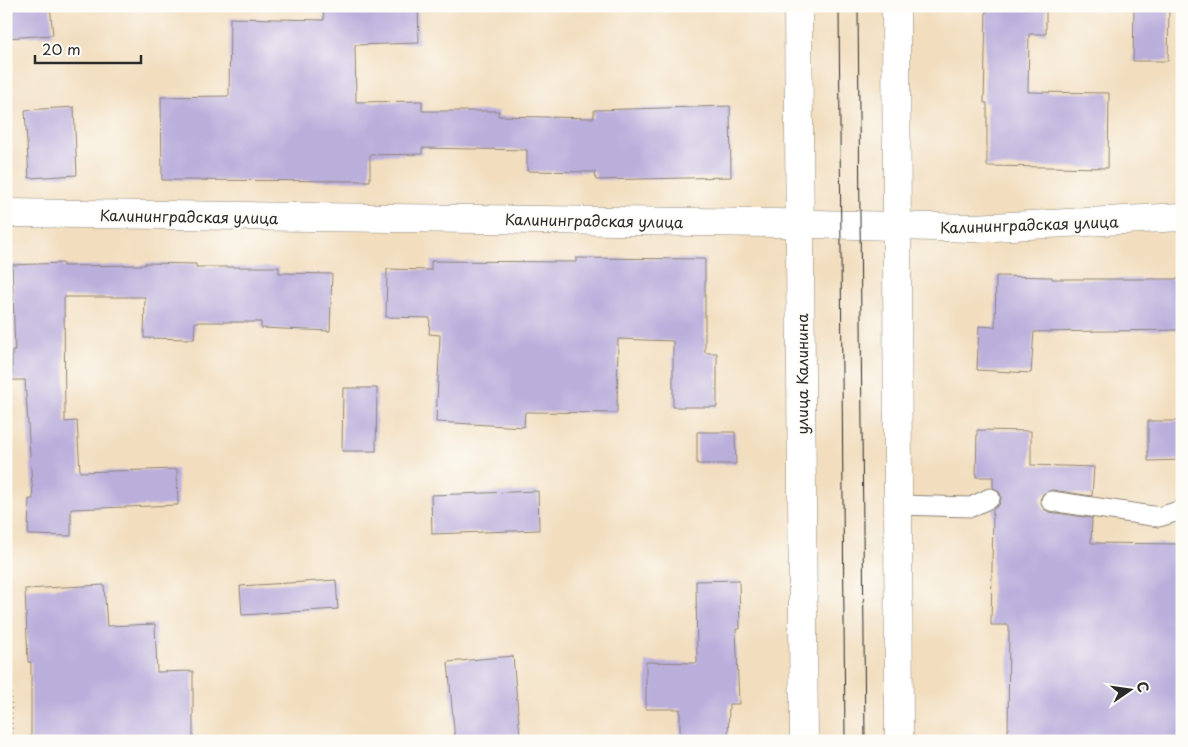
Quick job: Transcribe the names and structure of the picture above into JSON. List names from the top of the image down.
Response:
{
  "streets": {
    "street": ["Калининградская улица", "улица Калинина"]
  },
  "crossings": [
    ["Калининградская улица", "улица Калинина"]
  ],
  "scale_bar": "20 m",
  "north": "right"
}
